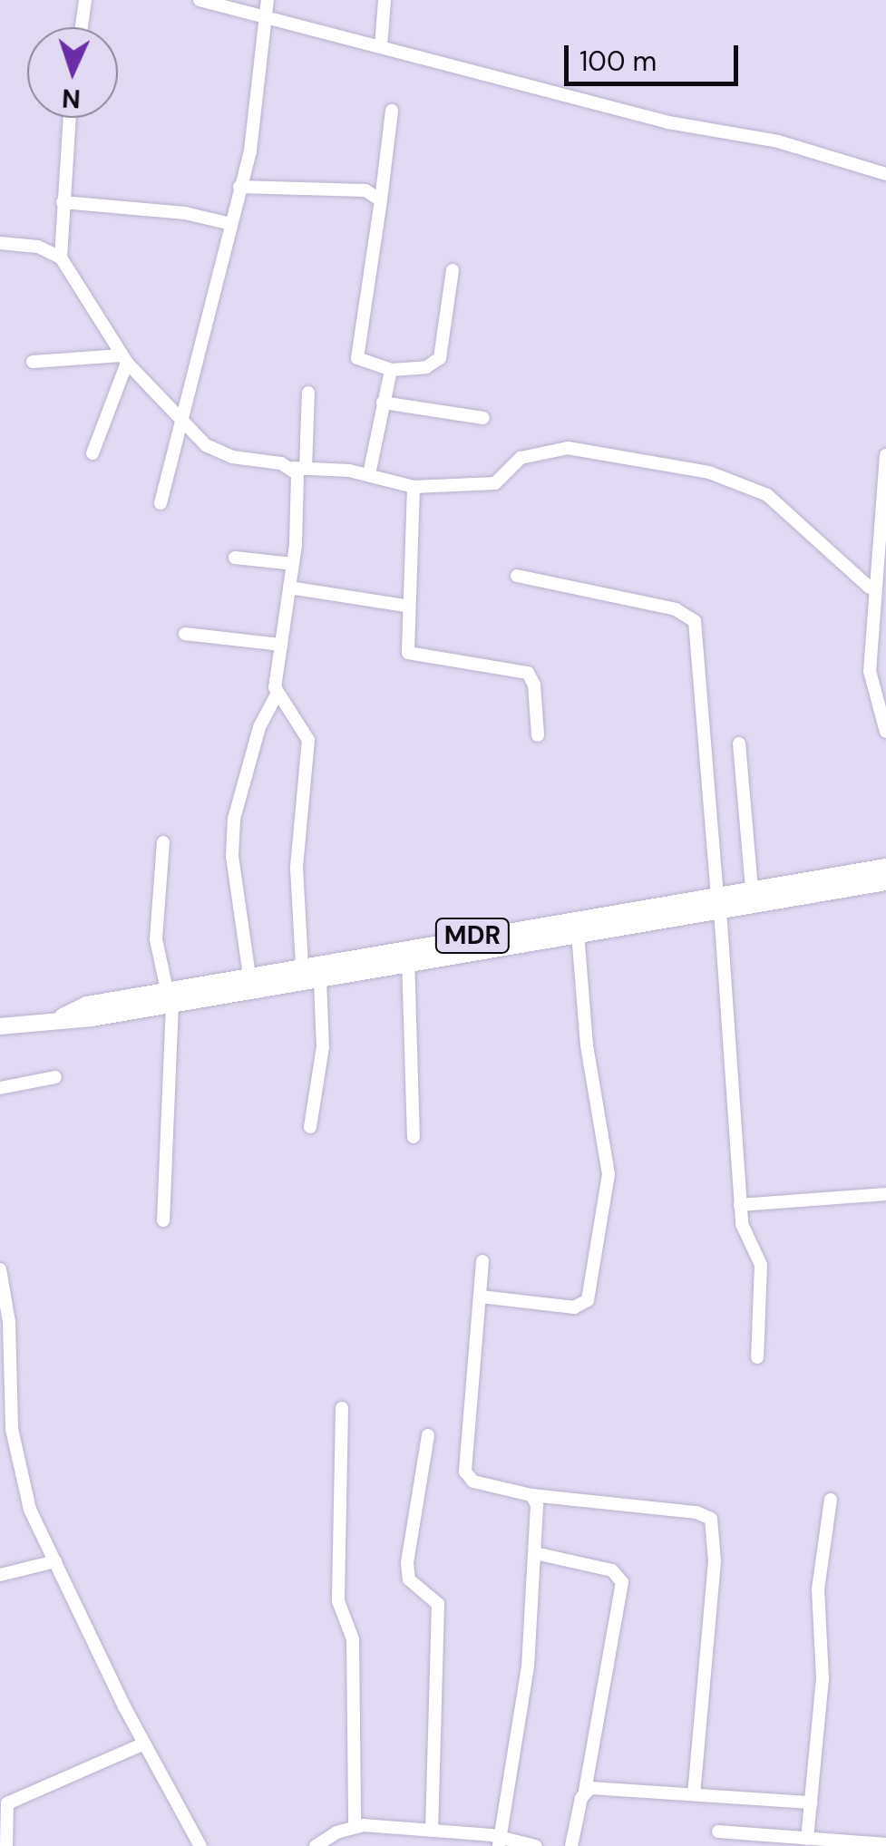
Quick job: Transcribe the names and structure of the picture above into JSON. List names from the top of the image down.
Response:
{
  "streets": {
    "main road": ["MDR"]
  },
  "scale_bar": "100 m",
  "north": "bottom"
}
